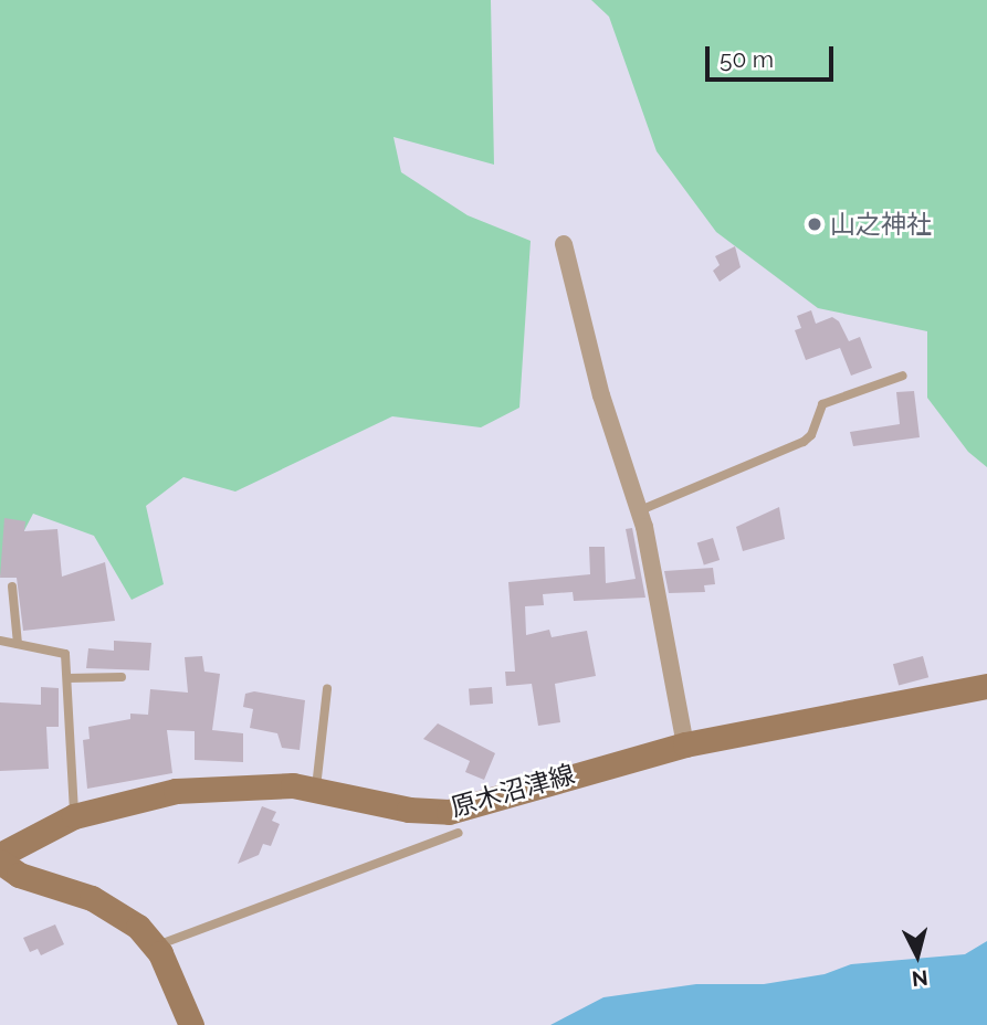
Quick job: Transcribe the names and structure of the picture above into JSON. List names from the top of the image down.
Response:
{
  "streets": {
    "main road": ["原木沼津線"]
  },
  "places": ["山之神社"],
  "scale_bar": "50 m",
  "north": "bottom"
}
